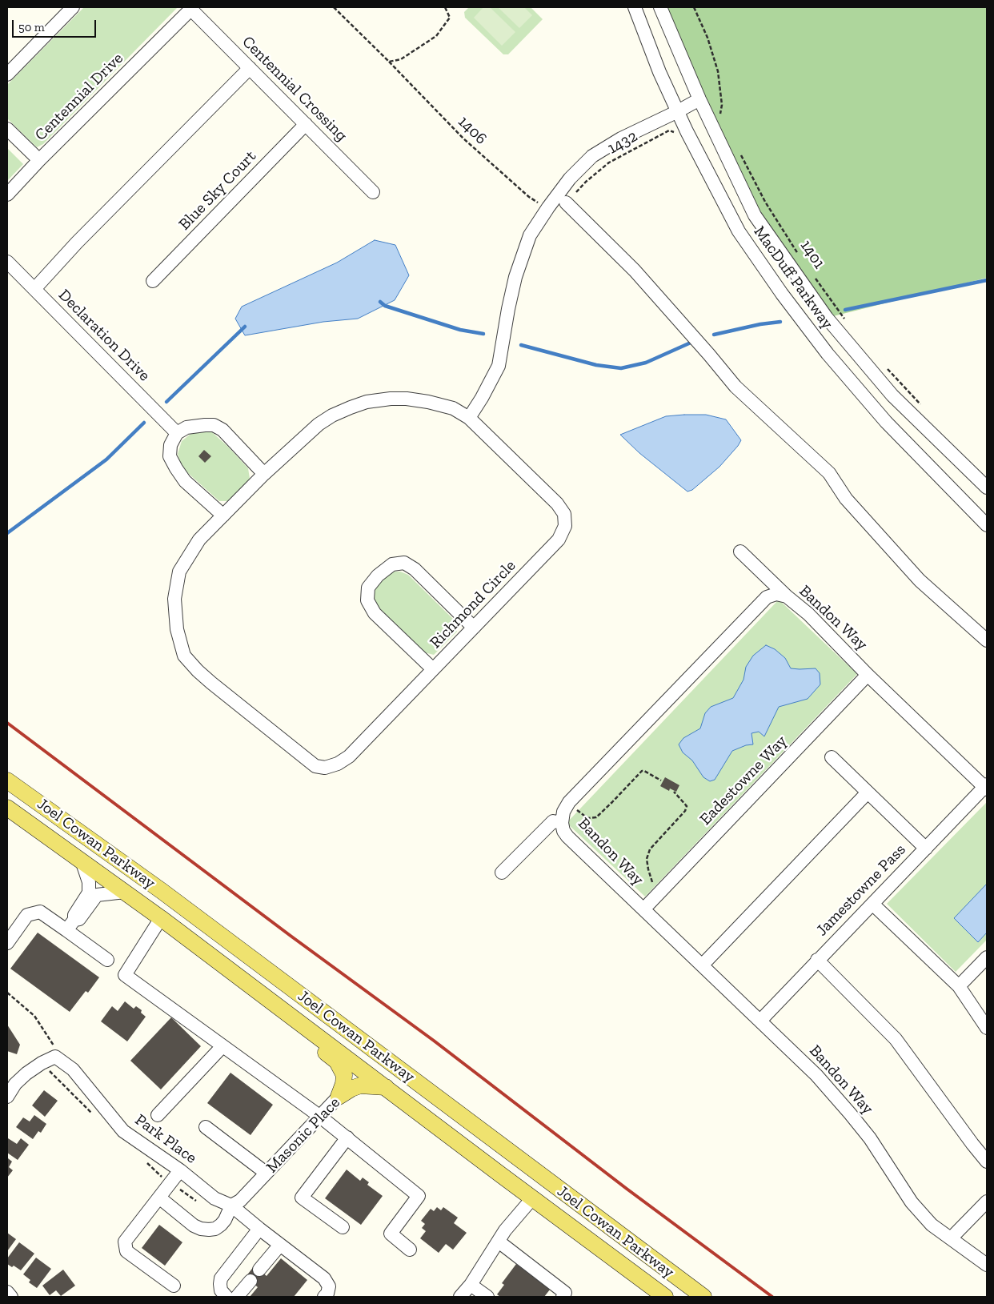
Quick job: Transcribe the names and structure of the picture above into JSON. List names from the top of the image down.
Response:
{
  "streets": {
    "main road": ["Joel Cowan Parkway", "Masonic Place"],
    "street": [
      "Centennial Crossing",
      "Centennial Drive",
      "Blue Sky Court",
      "MacDuff Parkway",
      "Declaration Drive",
      "Richmond Circle",
      "Bandon Way",
      "Eadestowne Way",
      "Jamestowne Pass",
      "Park Place"
    ],
    "path": ["1406", "1432", "1401"]
  },
  "crossings": [
    ["Centennial Crossing", "Centennial Drive"],
    ["Centennial Crossing", "Blue Sky Court"],
    ["1432", "MacDuff Parkway"],
    ["Bandon Way", "Eadestowne Way"],
    ["Bandon Way", "Jamestowne Pass"],
    ["Joel Cowan Parkway", "Masonic Place"],
    ["Masonic Place", "Park Place"]
  ],
  "scale_bar": "50 m"
}
